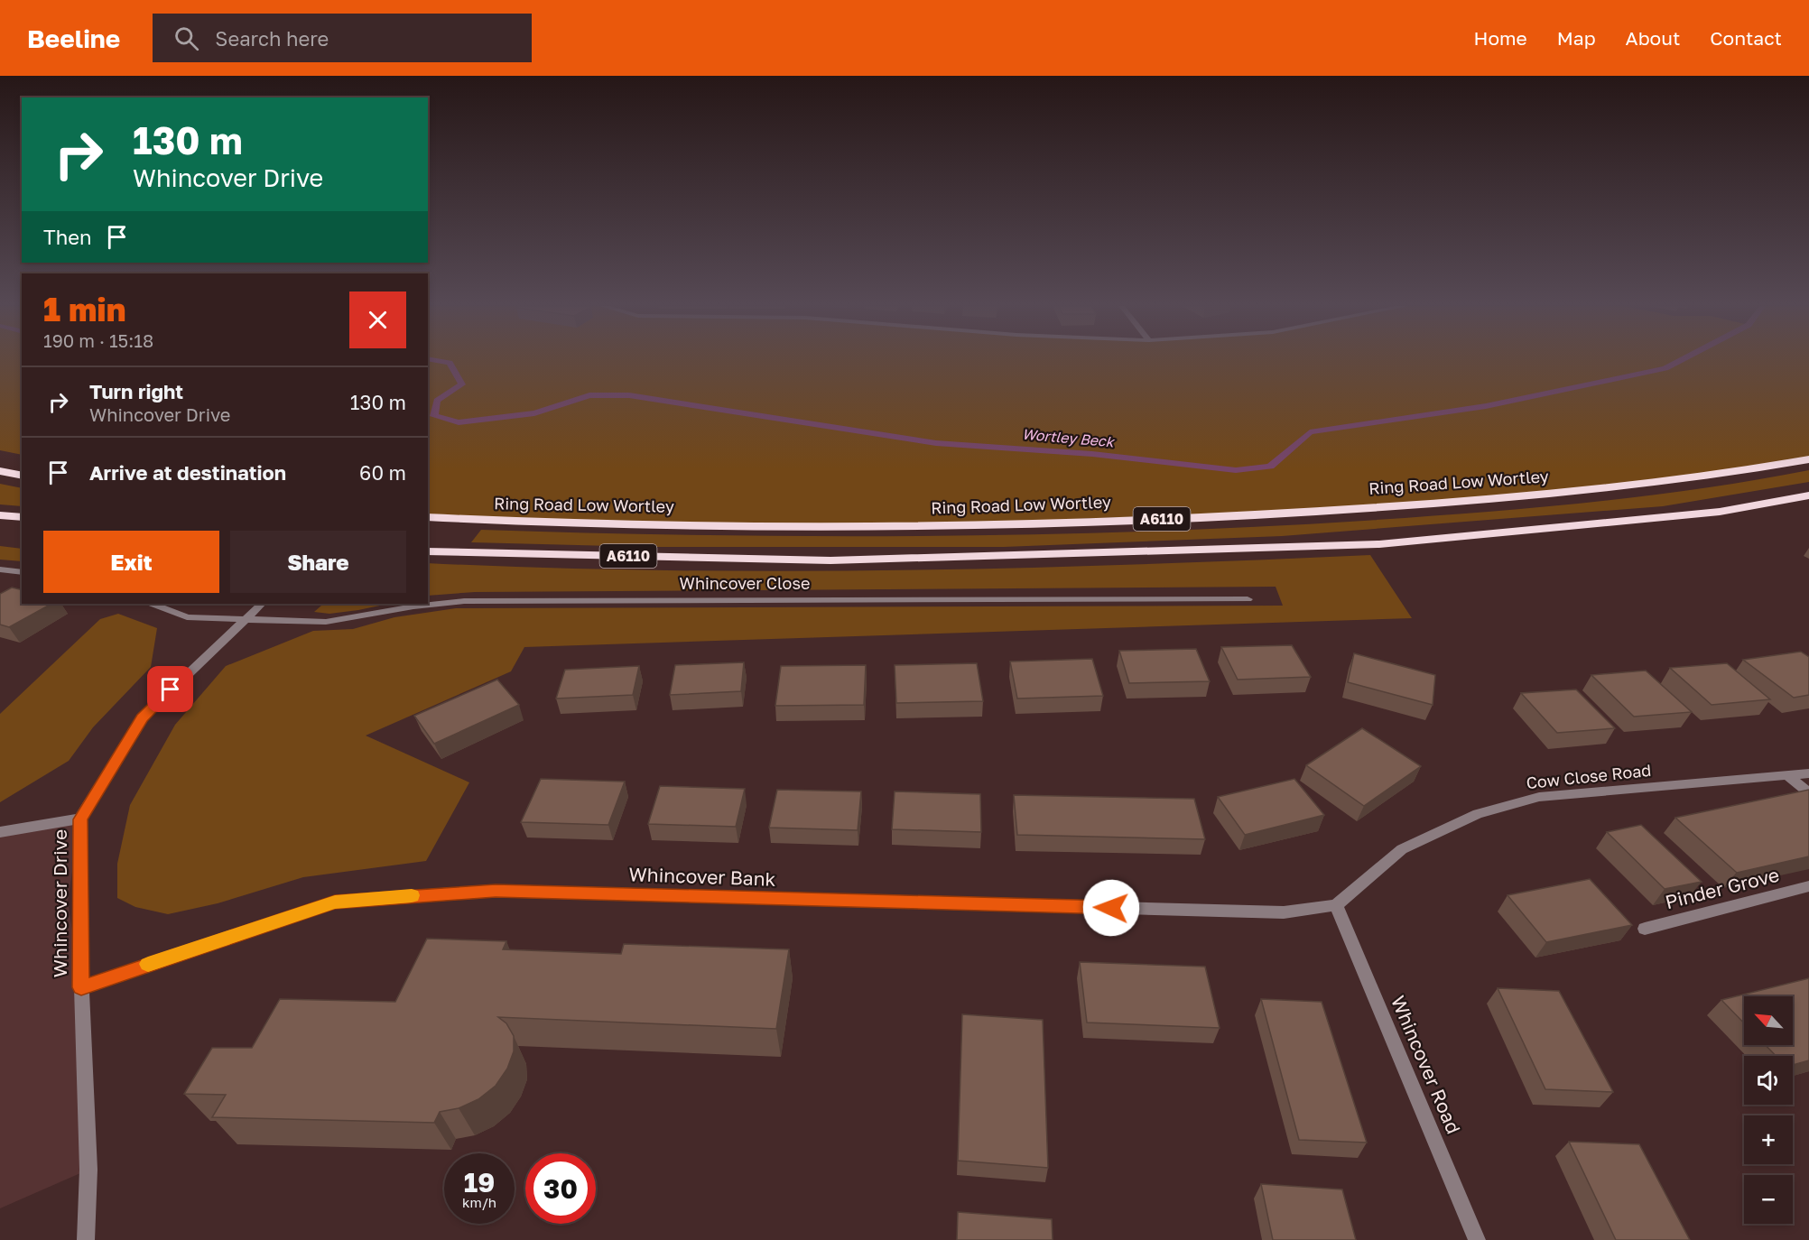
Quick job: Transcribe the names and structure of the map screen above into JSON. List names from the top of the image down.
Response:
{
  "streets": {
    "highway": ["Ring Road Low Wortley", "A6110"],
    "street": [
      "Whincover Close",
      "Cow Close Road",
      "Whincover Bank",
      "Pinder Grove",
      "Whincover Drive",
      "Whincover Road"
    ]
  },
  "crossings": [
    ["Whincover Close", "Whincover Drive"],
    ["Cow Close Road", "Whincover Bank"],
    ["Cow Close Road", "Whincover Road"],
    ["Whincover Bank", "Whincover Drive"],
    ["Whincover Bank", "Whincover Road"]
  ],
  "water": ["Wortley Beck"],
  "north": "top left",
  "page": {
    "header": "Beeline",
    "search": "Search here",
    "nav": [
      "Home",
      "Map",
      "About",
      "Contact"
    ],
    "turn": ["130 m", "Whincover Drive"],
    "then": "Then",
    "heading": ["1 min", "190 m · 15:18"],
    "list": [
      {
        "name": "Turn right",
        "note": "Whincover Drive",
        "value": "130 m"
      },
      {
        "name": "Arrive at destination",
        "value": "60 m"
      }
    ],
    "buttons": ["Exit", "Share"],
    "map_buttons": ["+", "−"],
    "speed": "19 km/h",
    "limit": "30"
  }
}
